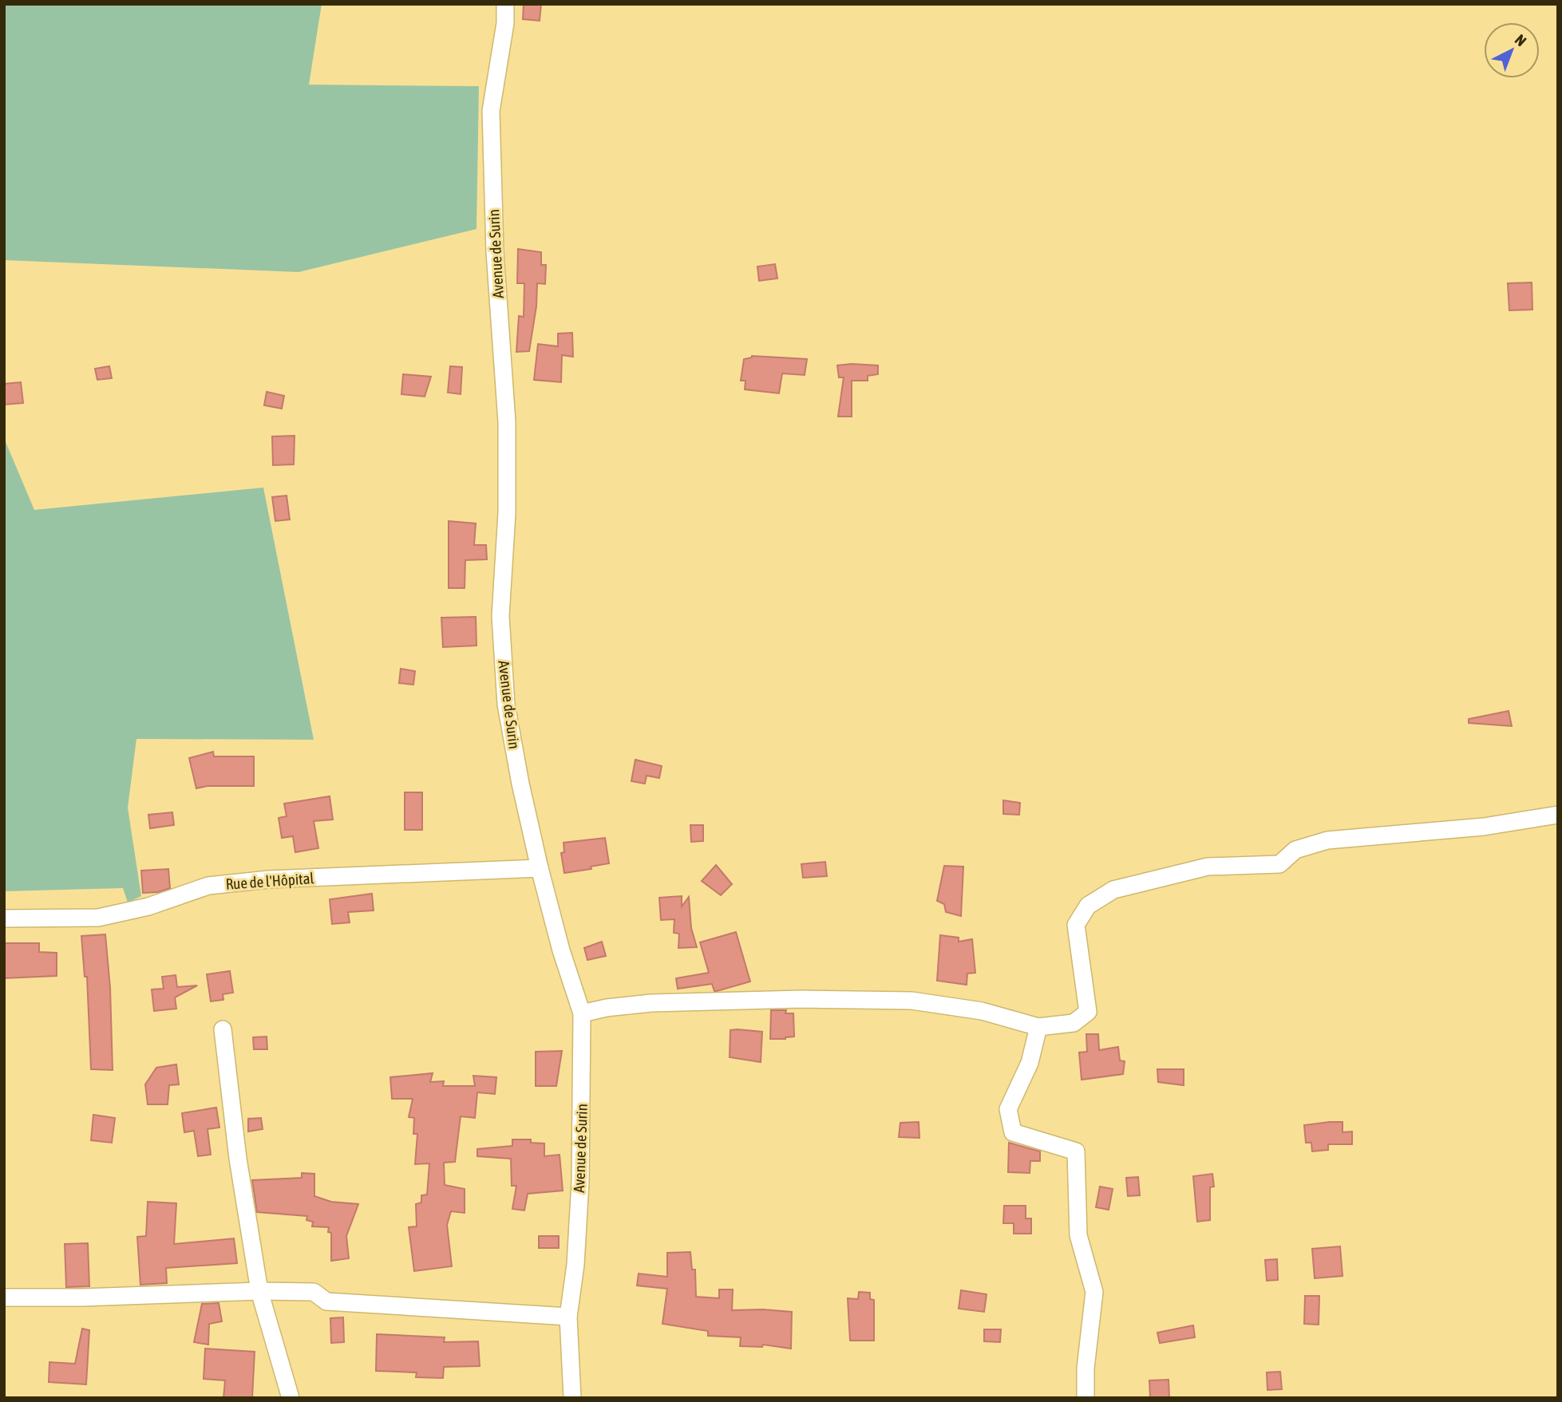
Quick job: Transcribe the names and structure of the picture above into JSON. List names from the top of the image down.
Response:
{
  "streets": {
    "street": ["Avenue de Surin", "Rue de l'Hôpital"]
  },
  "crossings": [
    ["Avenue de Surin", "Rue de l'Hôpital"]
  ],
  "north": "top right"
}
